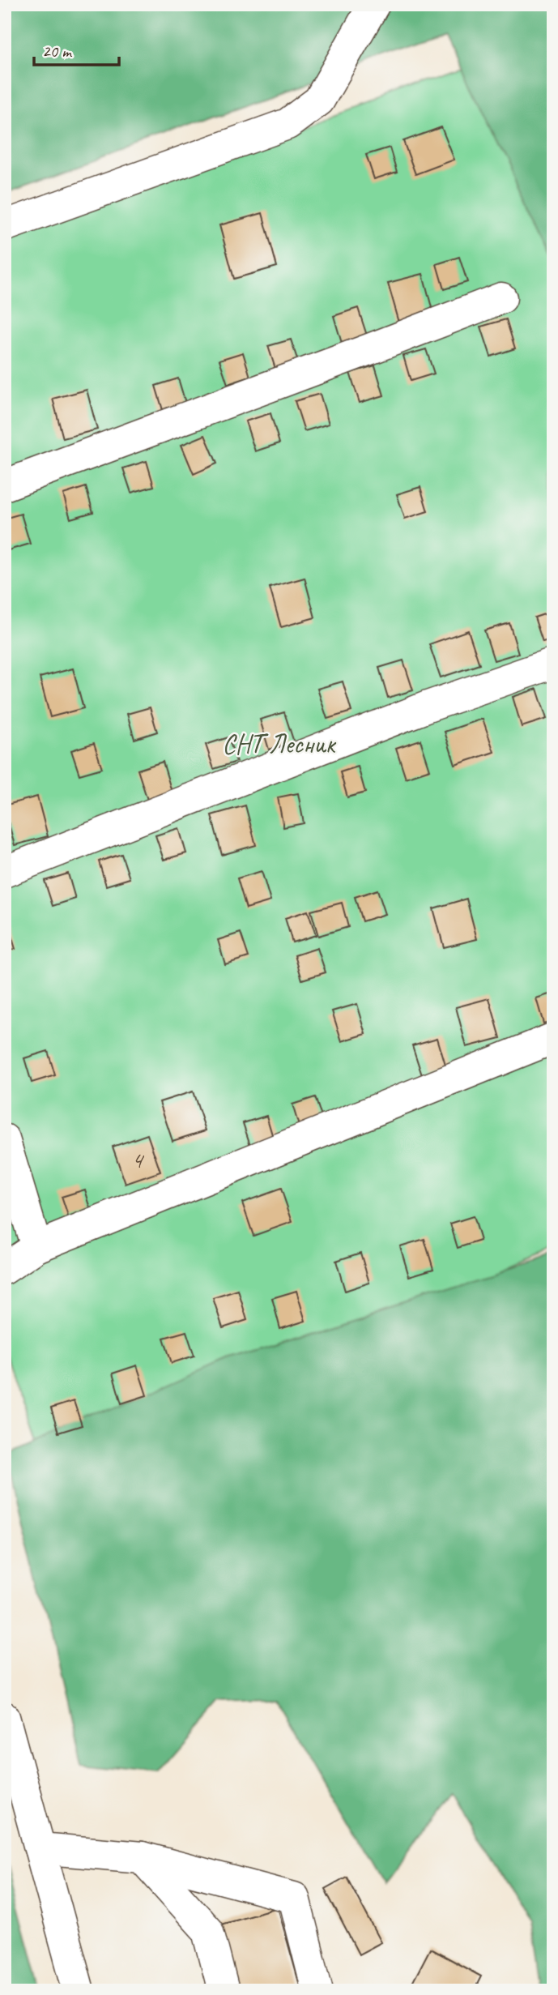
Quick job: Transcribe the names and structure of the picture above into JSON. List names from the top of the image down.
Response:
{
  "parks": ["СНТ Лесник"],
  "house_numbers": ["4"],
  "scale_bar": "20 m"
}
